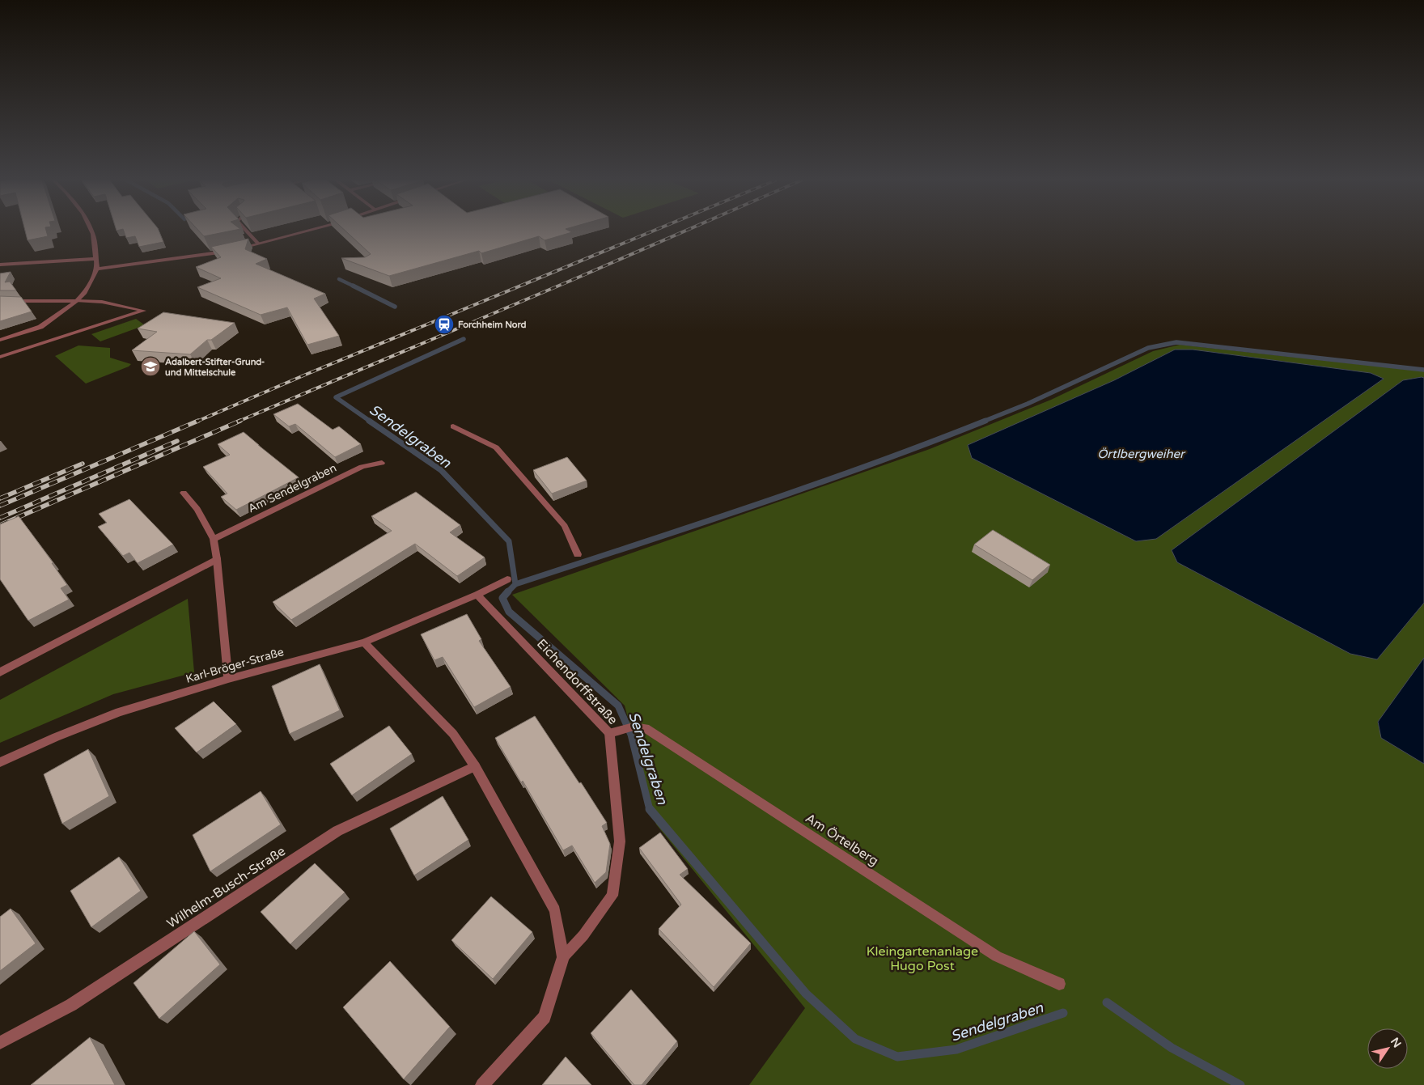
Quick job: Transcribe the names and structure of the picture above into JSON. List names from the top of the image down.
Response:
{
  "streets": {
    "street": [
      "Am Sendelgraben",
      "Karl-Bröger-Straße",
      "Eichendorffstraße",
      "Am Örtelberg",
      "Wilhelm-Busch-Straße"
    ]
  },
  "crossings": [
    ["Karl-Bröger-Straße", "Eichendorffstraße"],
    ["Eichendorffstraße", "Am Örtelberg"],
    ["Eichendorffstraße", "Wilhelm-Busch-Straße"]
  ],
  "water": ["Sendelgraben", "Örtlbergweiher"],
  "parks": ["Kleingartenanlage Hugo Post"],
  "places": {
    "station": ["Forchheim Nord"],
    "school or university": ["Adalbert-Stifter-Grund- und Mittelschule"]
  },
  "north": "top right"
}
